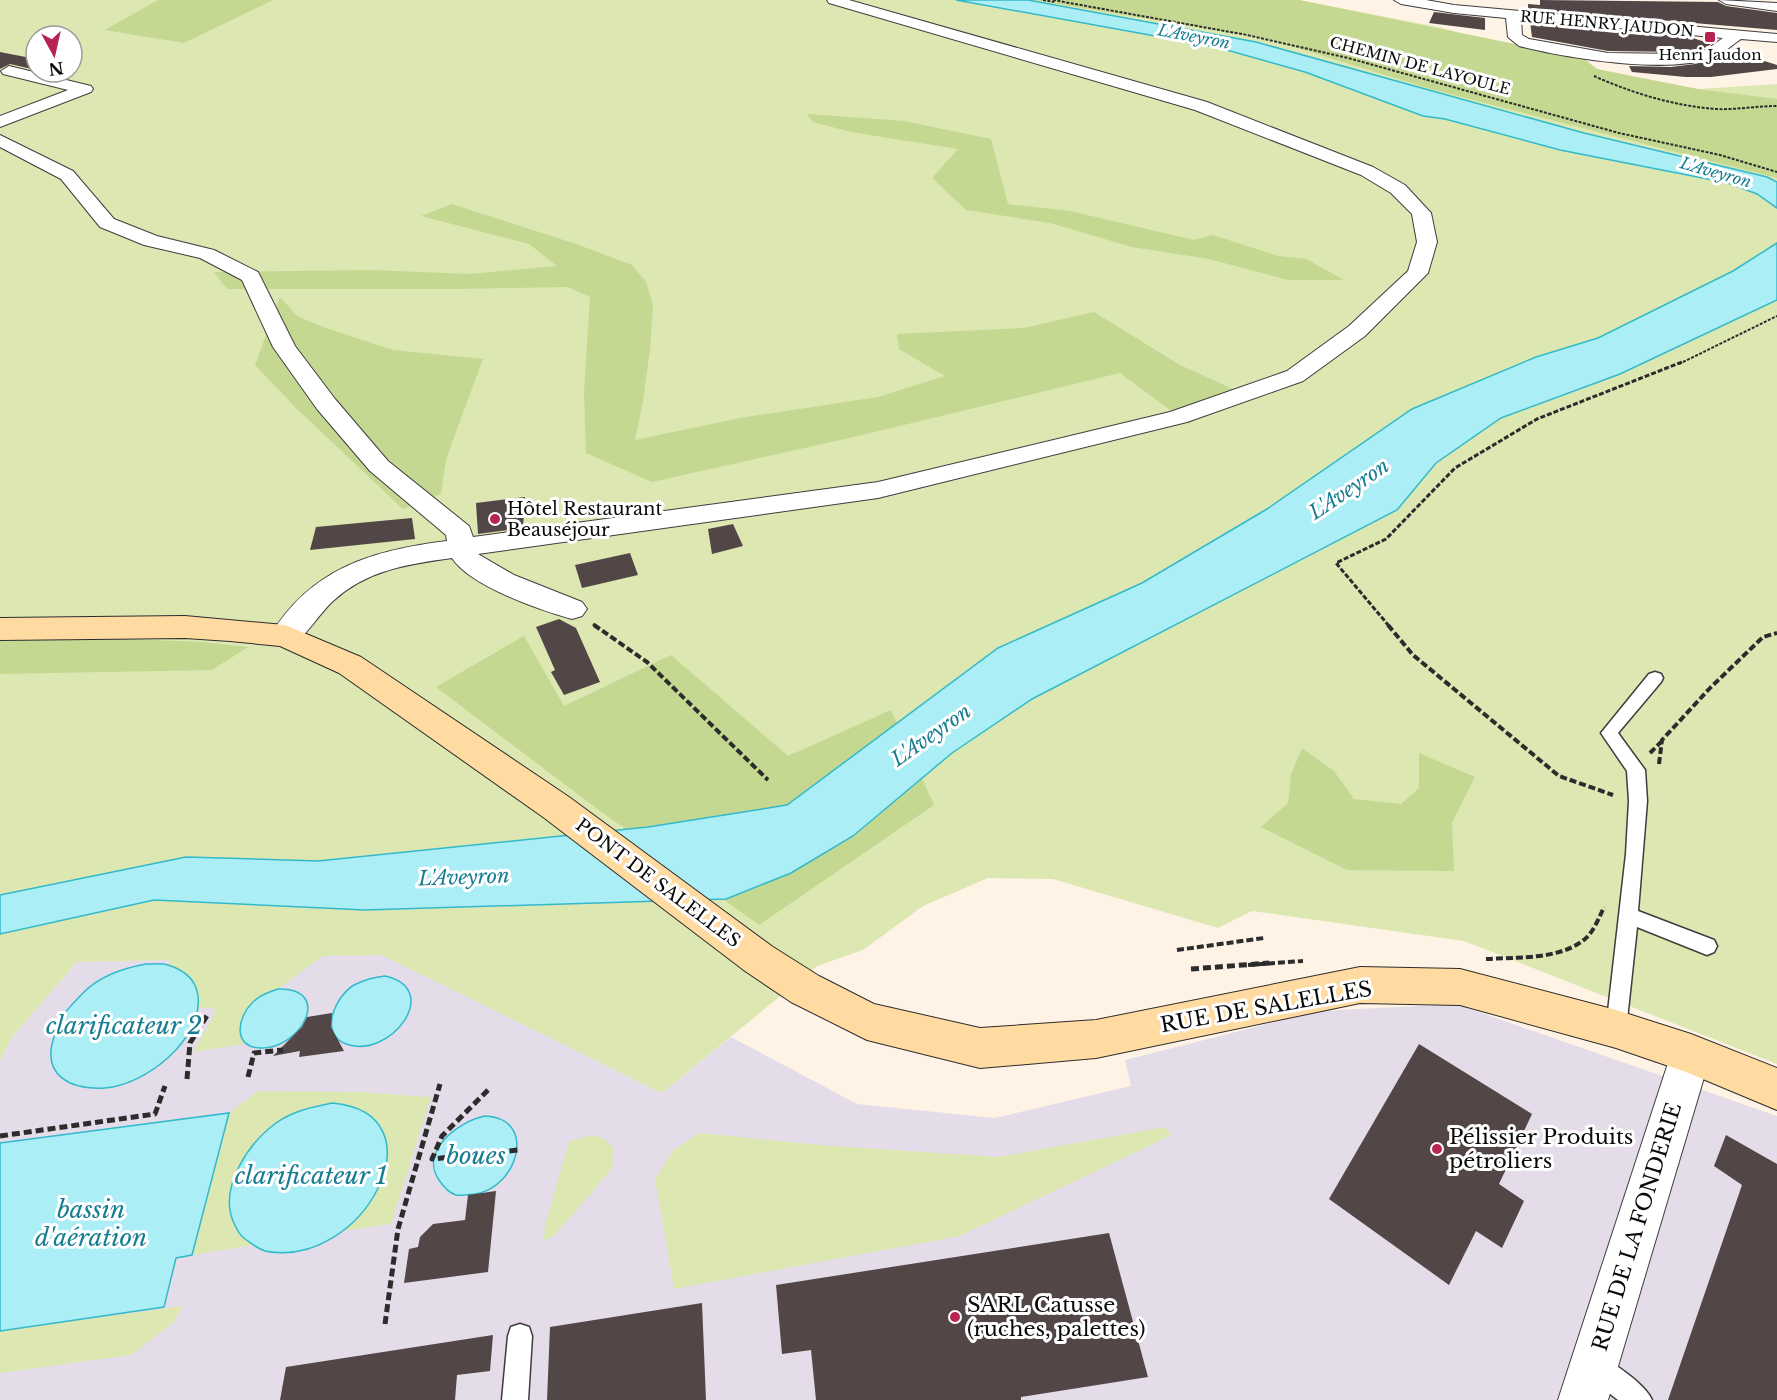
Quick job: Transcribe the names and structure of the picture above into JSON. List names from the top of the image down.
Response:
{
  "streets": {
    "street": [
      "RUE HENRY JAUDON",
      "PONT DE SALELLES",
      "RUE DE SALELLES",
      "RUE DE LA FONDERIE"
    ],
    "path": ["CHEMIN DE LAYOULE"]
  },
  "crossings": [
    ["PONT DE SALELLES", "RUE DE SALELLES"],
    ["RUE DE SALELLES", "RUE DE LA FONDERIE"]
  ],
  "water": [
    "L'Aveyron",
    "clarificateur 2",
    "boues",
    "clarificateur 1",
    "bassin d'aération"
  ],
  "places": {
    "transit": ["Henri Jaudon"],
    "other": ["Hôtel Restaurant Beauséjour", "Pélissier Produits pétroliers", "SARL Catusse (ruches, palettes)"]
  },
  "north": "bottom"
}
